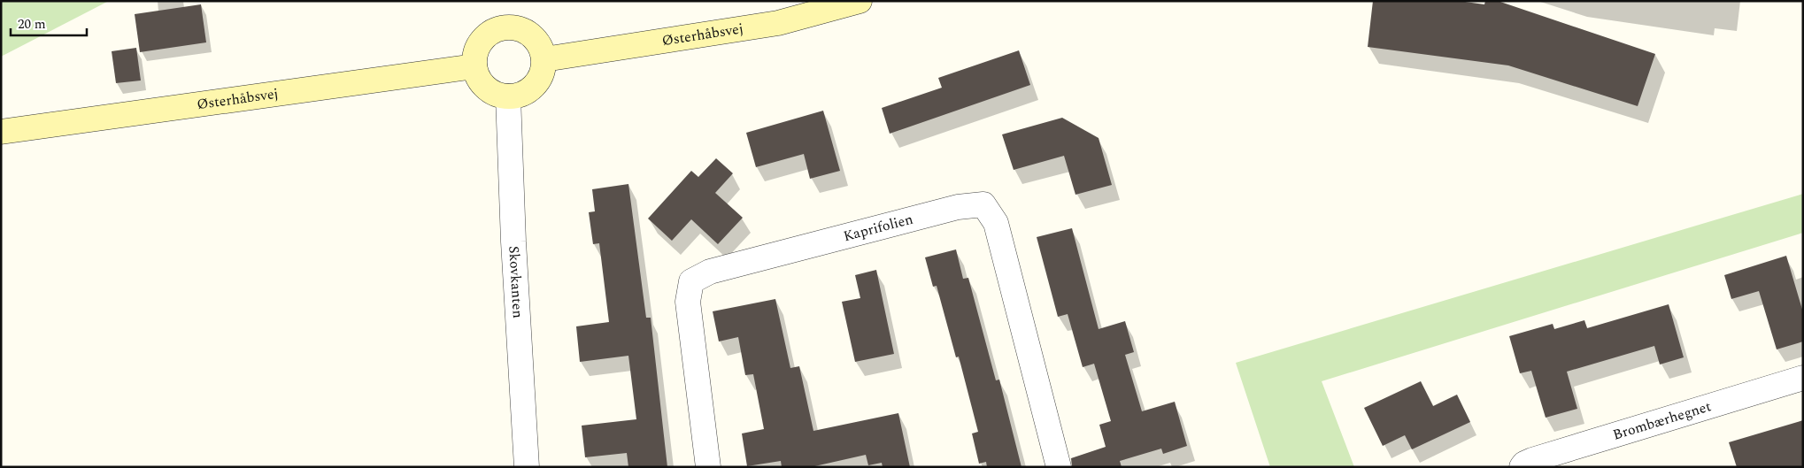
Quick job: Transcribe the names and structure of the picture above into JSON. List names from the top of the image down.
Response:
{
  "streets": {
    "street": [
      "Østerhåbsvej",
      "Kaprifolien",
      "Skovkanten",
      "Brombærhegnet"
    ]
  },
  "crossings": [
    ["Østerhåbsvej", "Skovkanten"]
  ],
  "scale_bar": "20 m"
}
